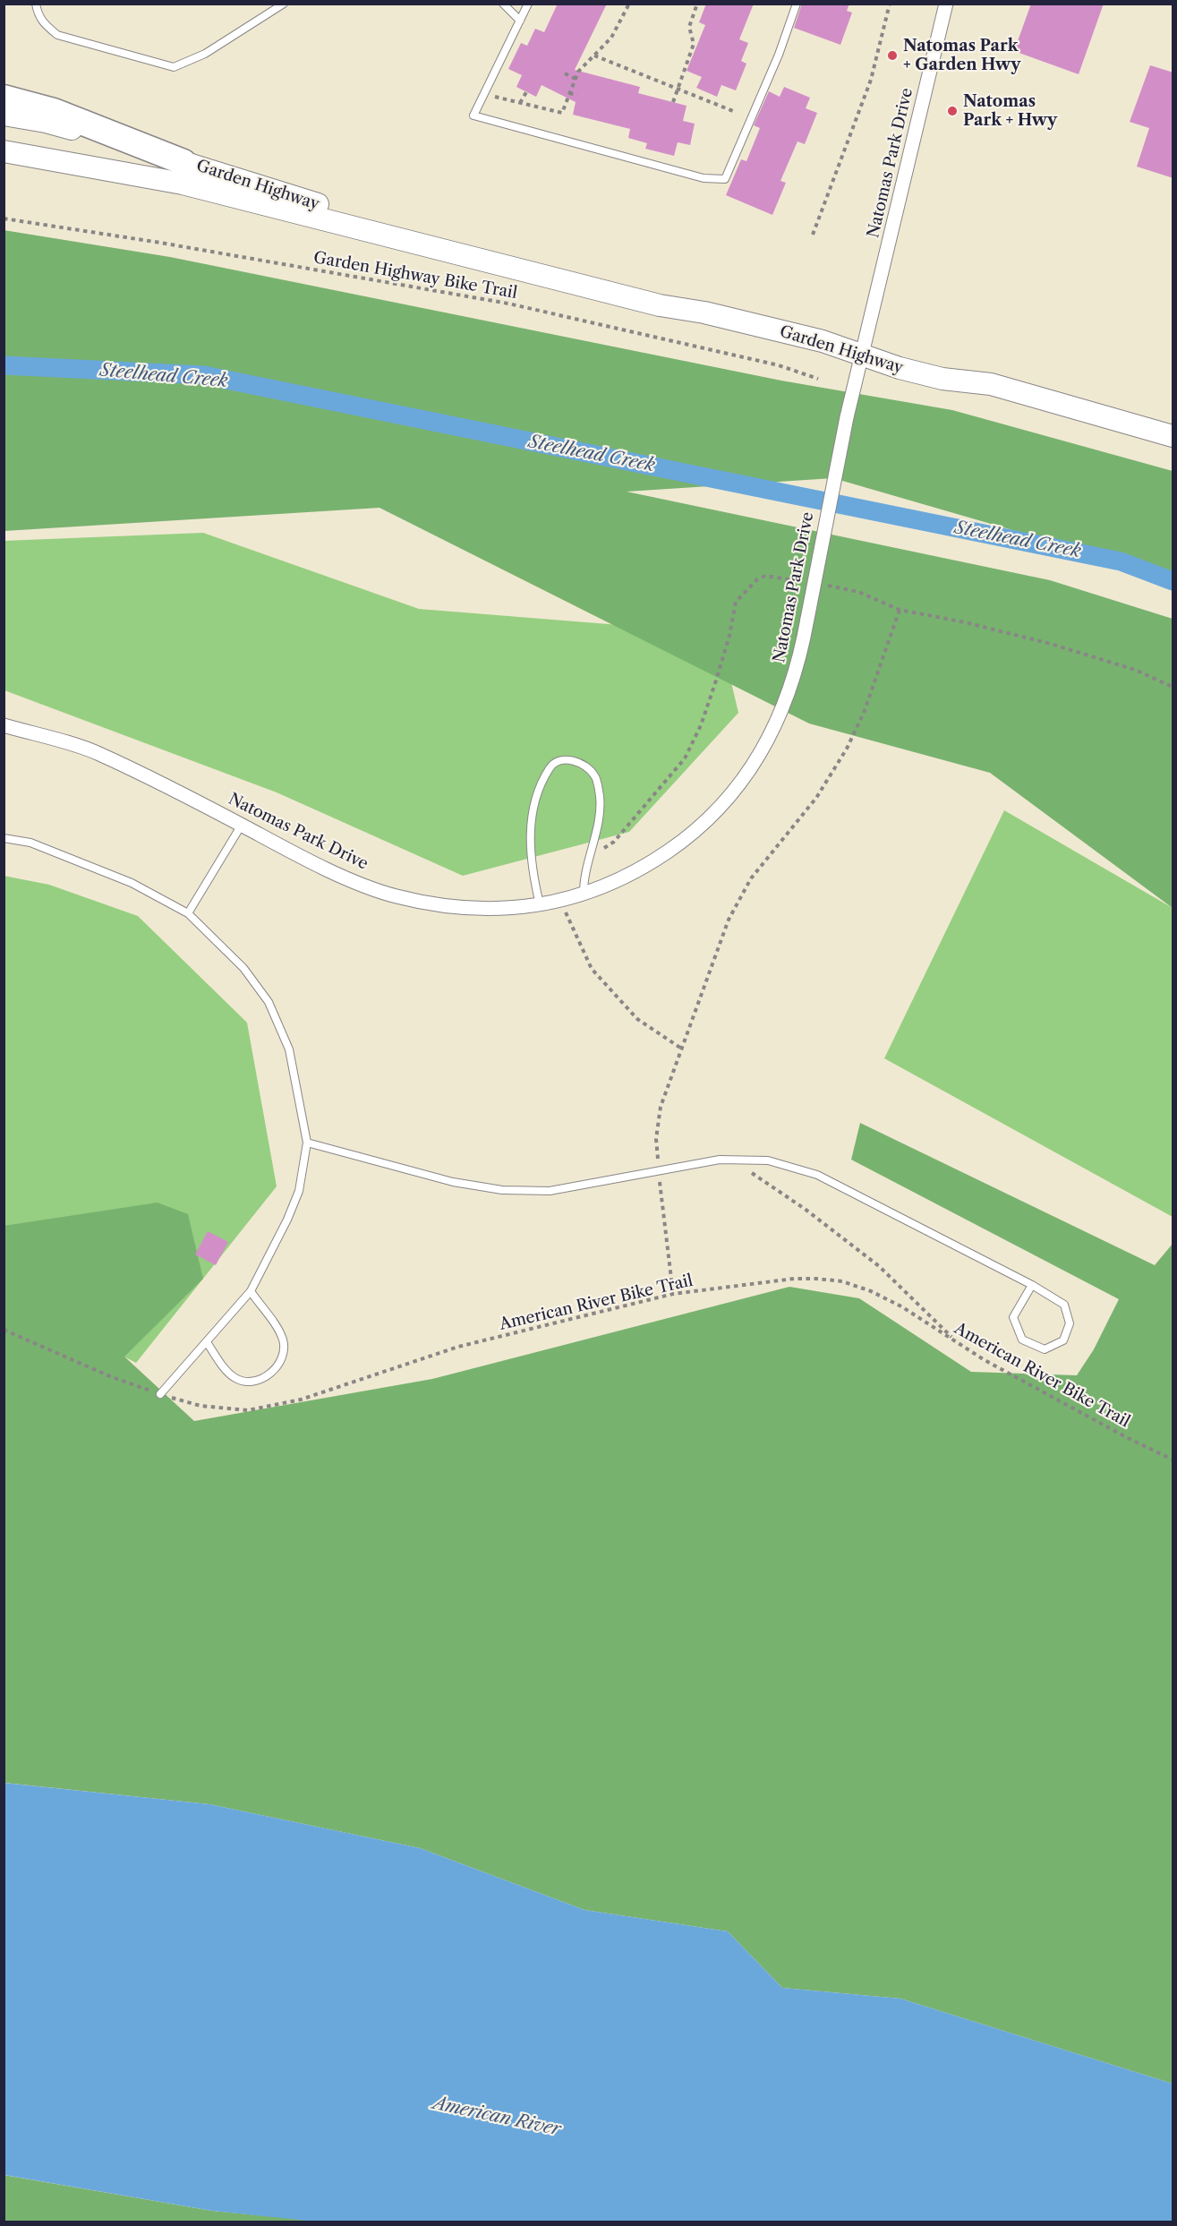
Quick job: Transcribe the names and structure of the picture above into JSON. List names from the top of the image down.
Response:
{
  "streets": {
    "main road": ["Garden Highway"],
    "street": ["Natomas Park Drive"],
    "path": ["Garden Highway Bike Trail", "American River Bike Trail"]
  },
  "crossings": [
    ["Natomas Park Drive", "Garden Highway"]
  ],
  "water": ["Steelhead Creek", "American River"],
  "places": ["Natomas Park + Garden Hwy", "Natomas Park + Hwy"]
}
